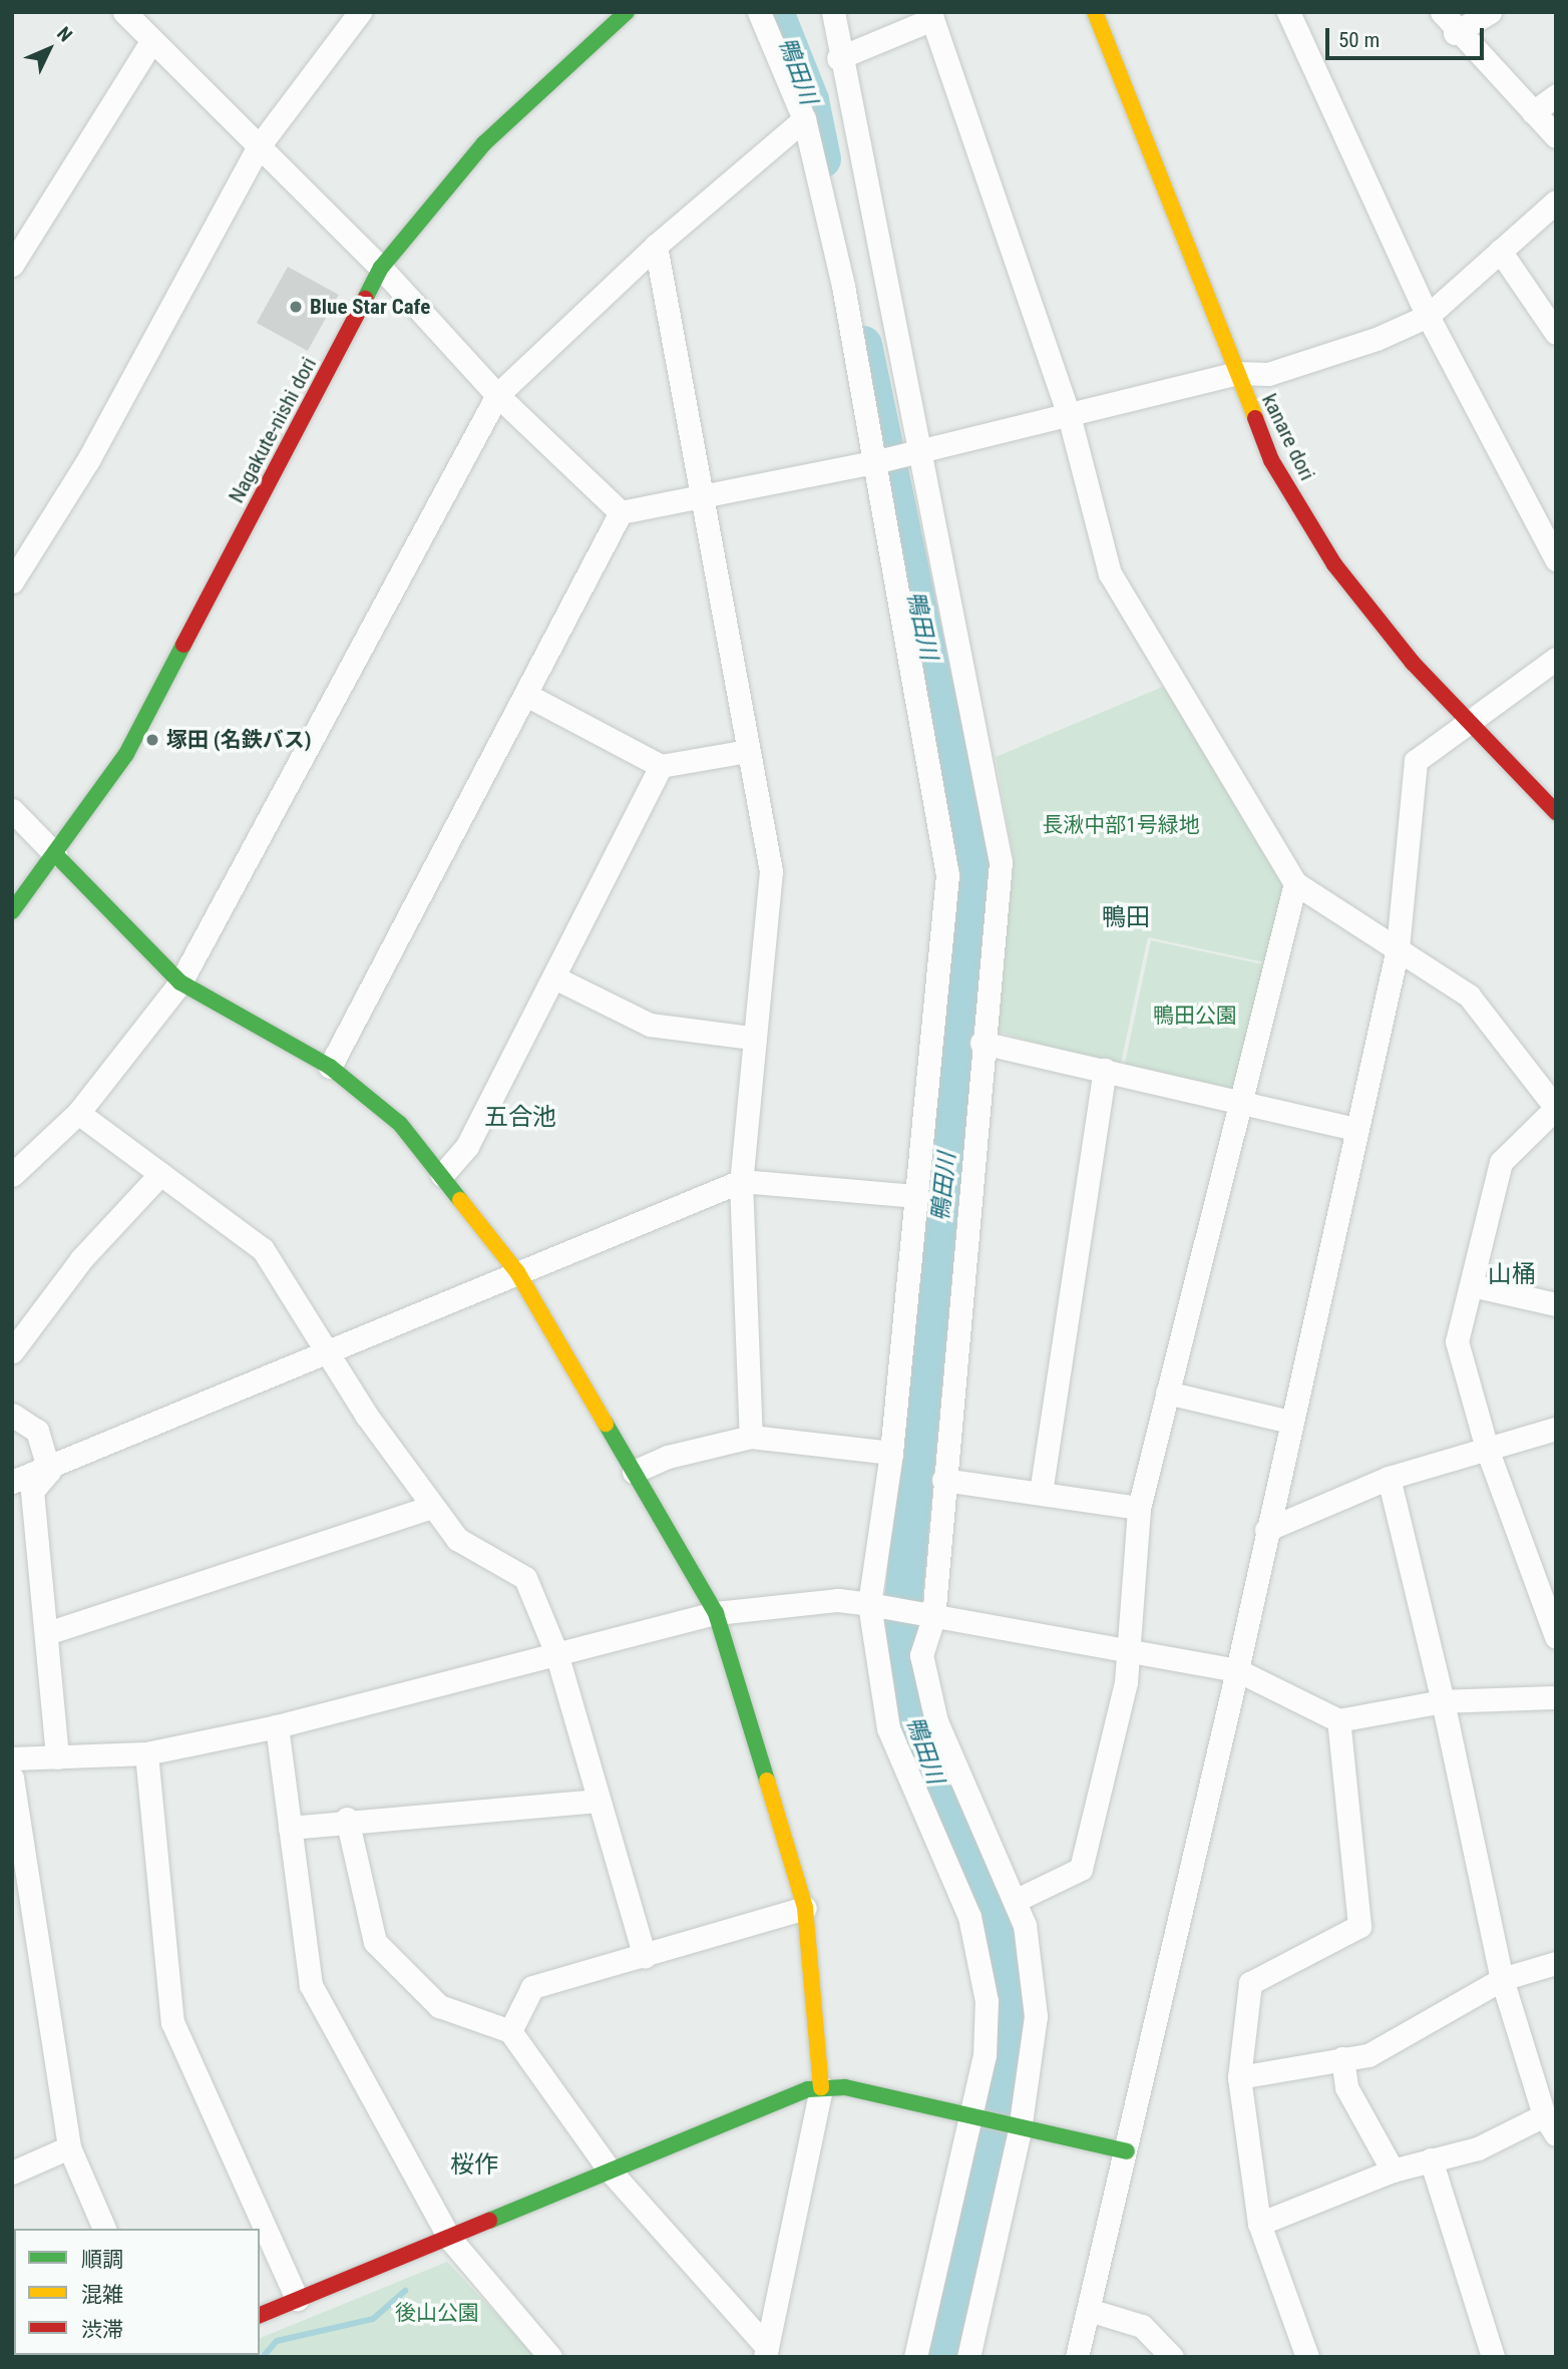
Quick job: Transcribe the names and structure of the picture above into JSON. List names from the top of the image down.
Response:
{
  "streets": {
    "street": ["Nagakute-nishi dori", "kanare dori"]
  },
  "districts": [
    "鴨田",
    "五合池",
    "山桶",
    "桜作"
  ],
  "water": ["鴨田川"],
  "parks": ["長湫中部1号緑地", "鴨田公園", "後山公園"],
  "places": ["Blue Star Cafe", "塚田 (名鉄バス)"],
  "legend": ["順調", "混雑", "渋滞"],
  "scale_bar": "50 m",
  "north": "top right"
}
